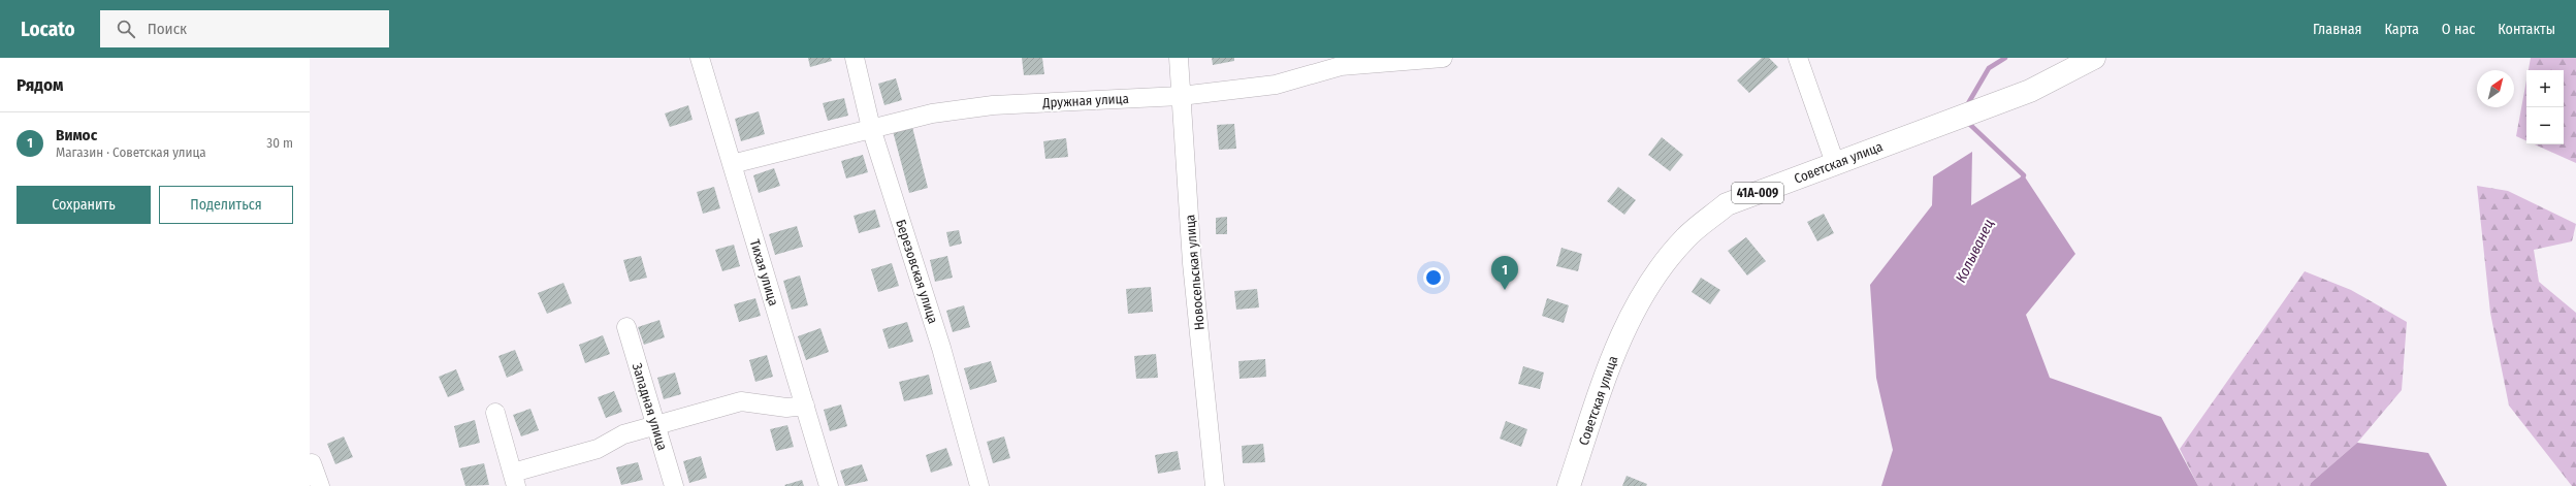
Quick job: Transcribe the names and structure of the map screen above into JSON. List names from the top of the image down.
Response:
{
  "streets": {
    "main road": ["Советская улица", "41А-009"],
    "street": [
      "Дружная улица",
      "Березовская улица",
      "Тихая улица",
      "Новосельская улица",
      "Западная улица"
    ]
  },
  "crossings": [
    ["Дружная улица", "Березовская улица"],
    ["Дружная улица", "Тихая улица"],
    ["Дружная улица", "Новосельская улица"]
  ],
  "water": ["Колыванец"],
  "north": "top right",
  "page": {
    "header": "Locato",
    "search": "Поиск",
    "nav": [
      "Главная",
      "Карта",
      "О нас",
      "Контакты"
    ],
    "heading": "Рядом",
    "map_buttons": ["+", "−"],
    "list": [
      {
        "mark": "1",
        "name": "Вимос",
        "note": "Магазин · Советская улица",
        "value": "30 m"
      }
    ],
    "buttons": ["Сохранить", "Поделиться"],
    "pins": "1"
  }
}
